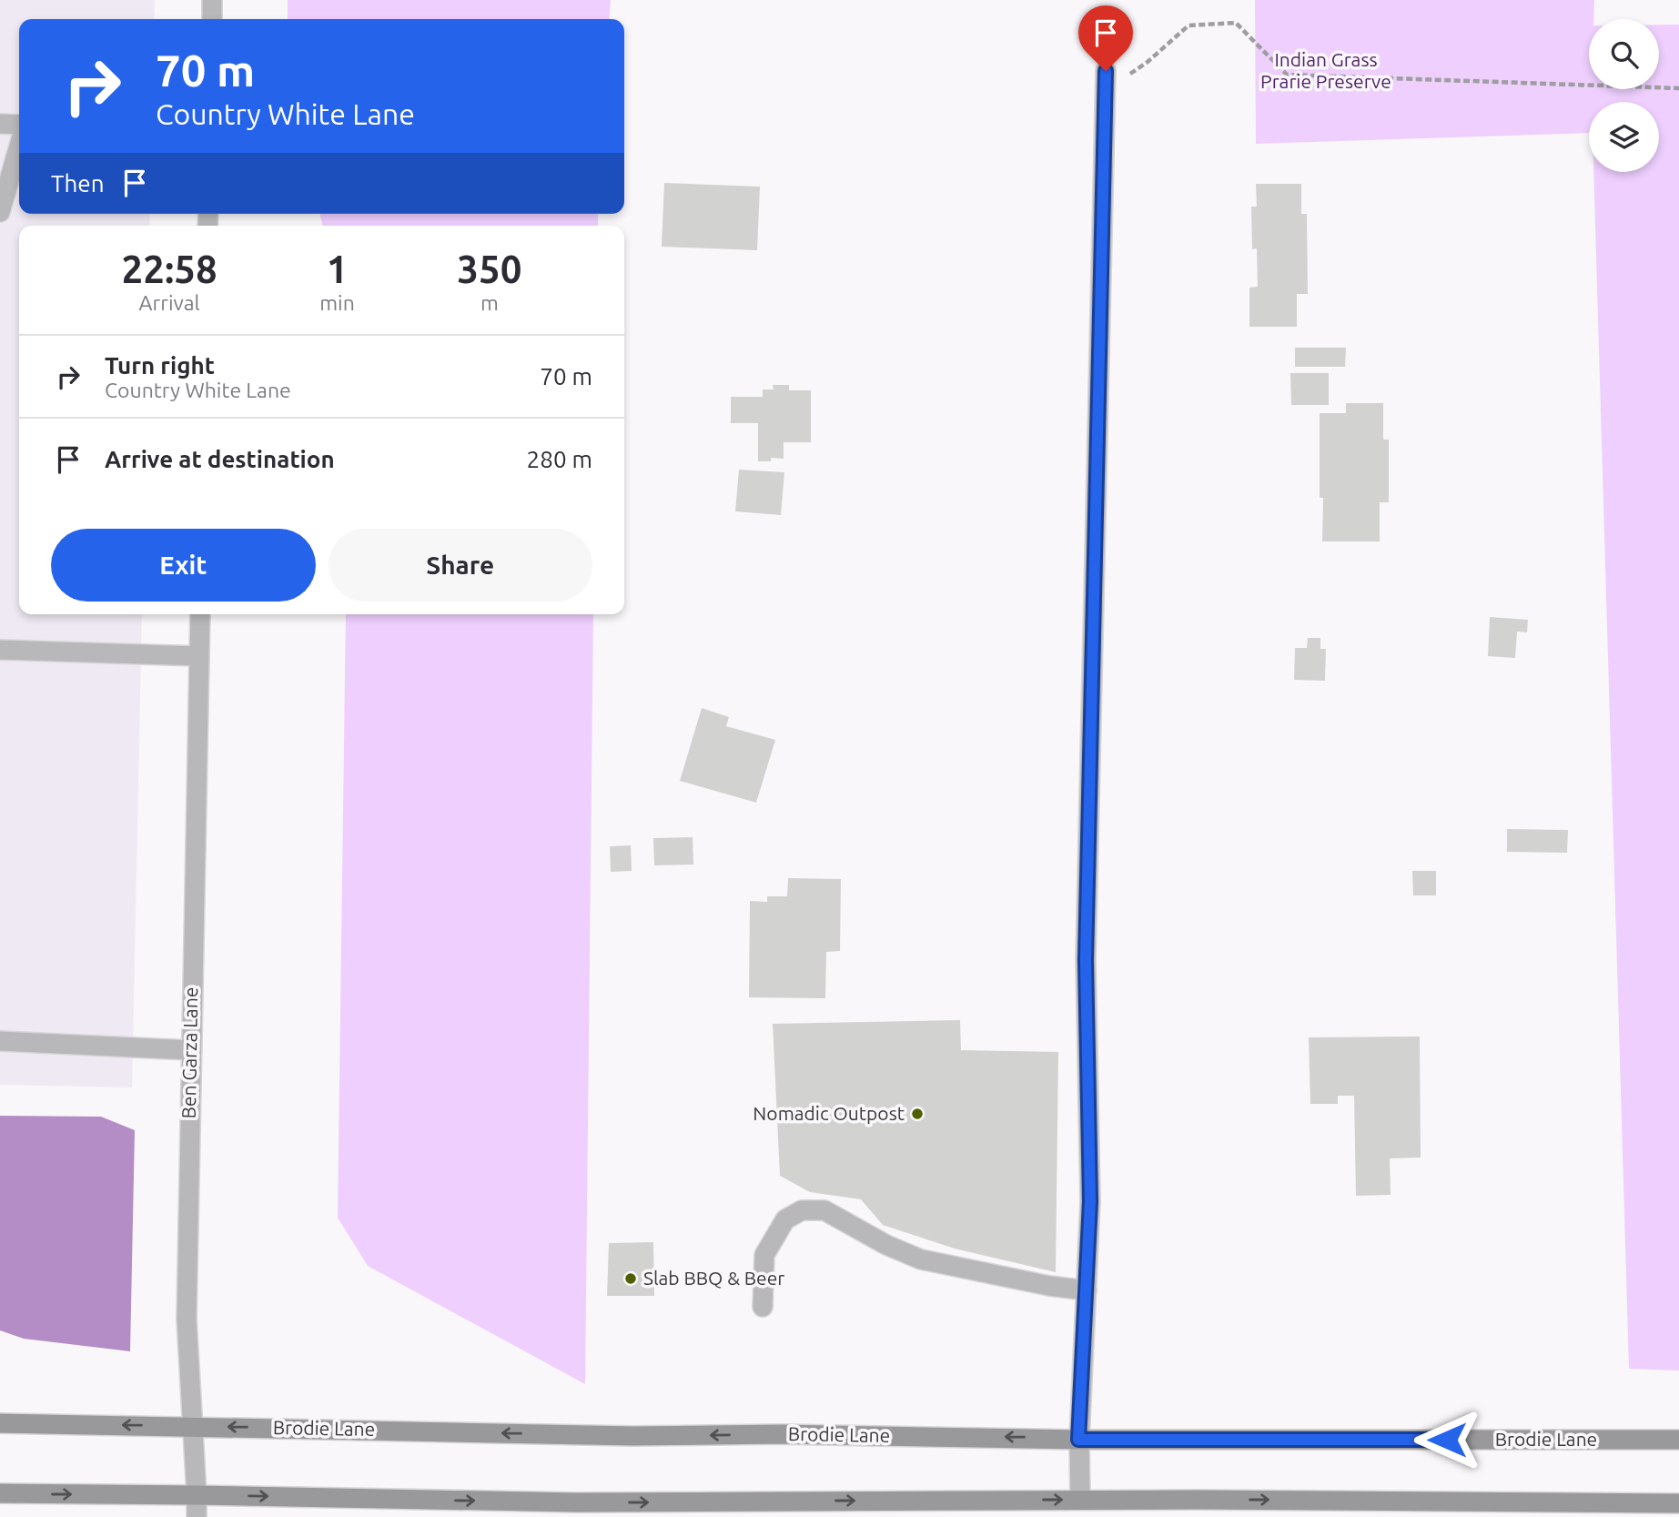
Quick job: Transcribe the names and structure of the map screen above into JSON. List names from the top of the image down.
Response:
{
  "streets": {
    "main road": ["Brodie Lane"],
    "street": ["Ben Garza Lane"]
  },
  "crossings": [
    ["Ben Garza Lane", "Brodie Lane"]
  ],
  "parks": ["Indian Grass Prarie Preserve"],
  "places": ["Nomadic Outpost", "Slab BBQ & Beer"],
  "page": {
    "turn": ["70 m", "Country White Lane"],
    "then": "Then",
    "eta": [
      "22:58",
      "Arrival",
      "1",
      "min",
      "350",
      "m"
    ],
    "list": [
      {
        "name": "Turn right",
        "note": "Country White Lane",
        "value": "70 m"
      },
      {
        "name": "Arrive at destination",
        "value": "280 m"
      }
    ],
    "buttons": ["Exit", "Share"]
  }
}
